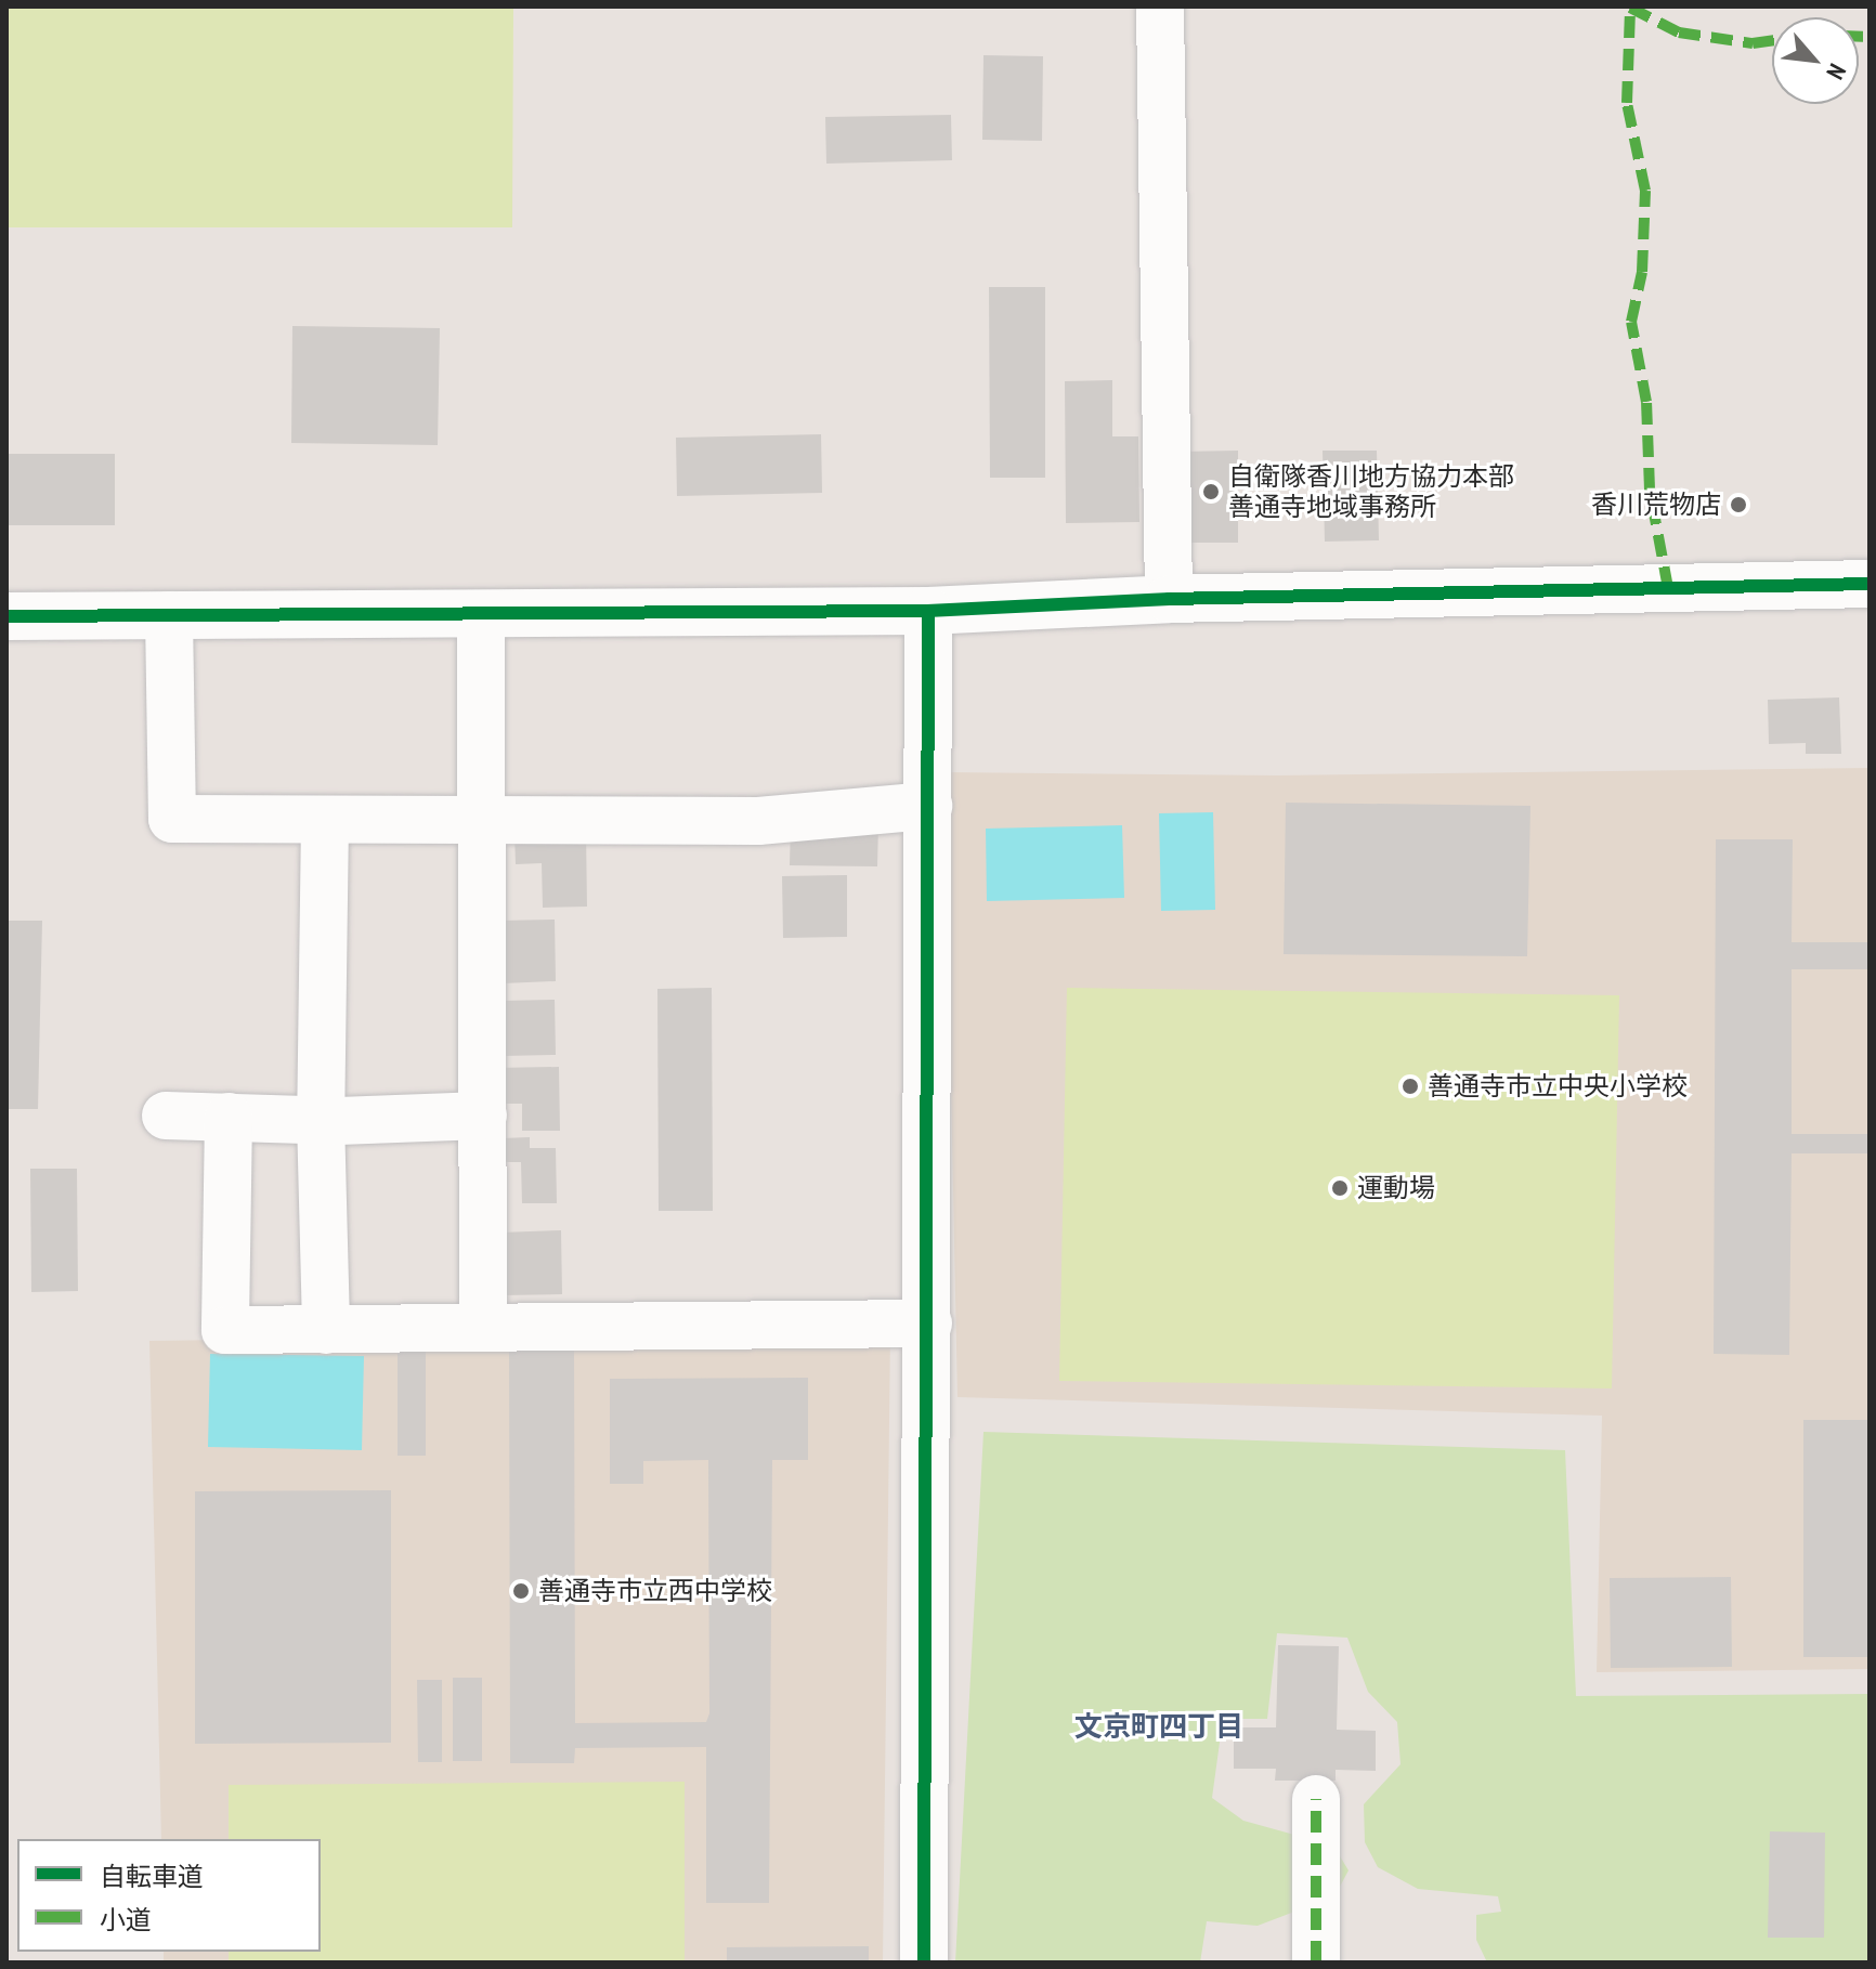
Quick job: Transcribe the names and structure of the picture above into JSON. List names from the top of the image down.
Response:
{
  "districts": ["文京町四丁目"],
  "places": [
    "自衛隊香川地方協力本部 善通寺地域事務所",
    "香川荒物店",
    "善通寺市立中央小学校",
    "運動場",
    "善通寺市立西中学校"
  ],
  "legend": ["自転車道", "小道"],
  "north": "bottom right"
}
